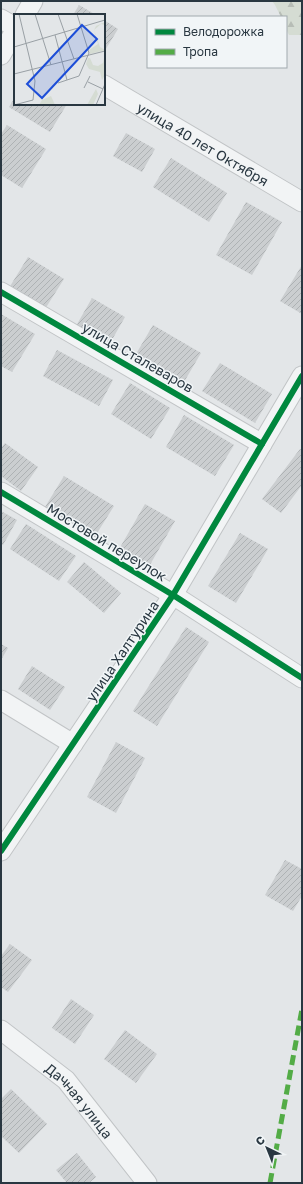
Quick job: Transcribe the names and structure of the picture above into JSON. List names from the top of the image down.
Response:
{
  "streets": {
    "street": [
      "улица 40 лет Октября",
      "улица Сталеваров",
      "Мостовой переулок",
      "улица Халтурина",
      "Дачная улица"
    ]
  },
  "crossings": [
    ["улица Сталеваров", "улица Халтурина"],
    ["Мостовой переулок", "улица Халтурина"]
  ],
  "legend": ["Велодорожка", "Тропа"],
  "north": "top left"
}
